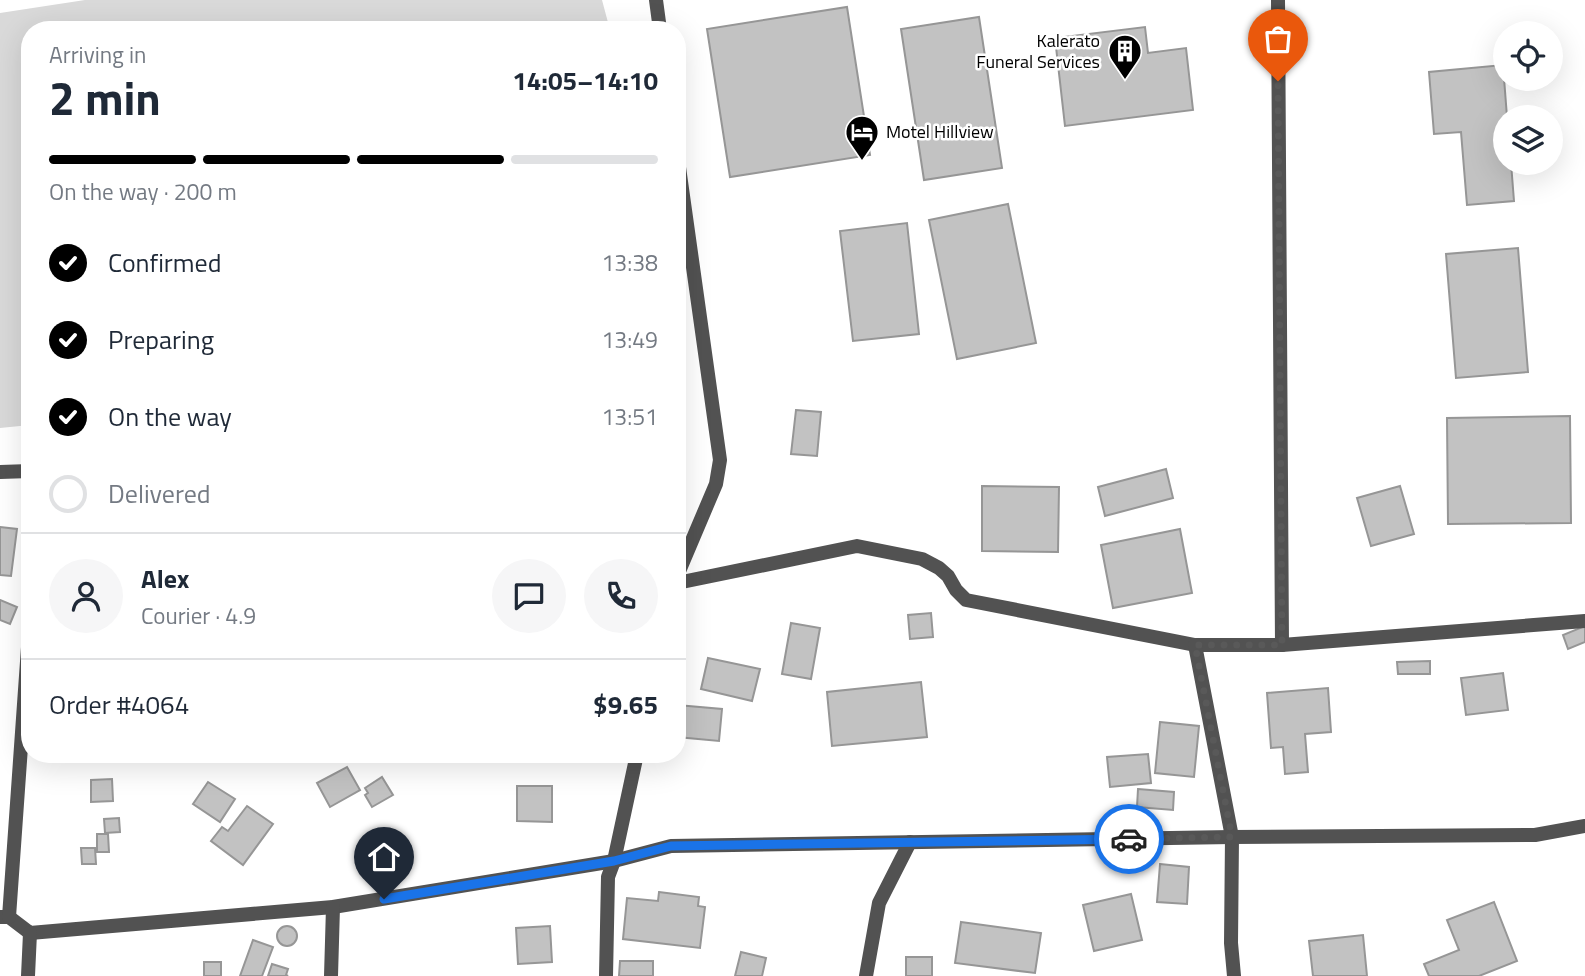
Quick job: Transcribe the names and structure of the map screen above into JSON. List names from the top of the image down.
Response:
{
  "places": {
    "building": ["Kalerato Funeral Services"],
    "hotel": ["Motel Hillview"]
  },
  "page": {
    "heading": ["2 min", "Arriving in", "14:05–14:10"],
    "panel": [
      "Alex",
      "Courier · 4.9",
      "Order #4064",
      "$9.65"
    ],
    "bar": "On the way · 200 m",
    "list": [
      ["Confirmed", "13:38"],
      ["Preparing", "13:49"],
      ["On the way", "13:51"],
      "Delivered"
    ]
  }
}
